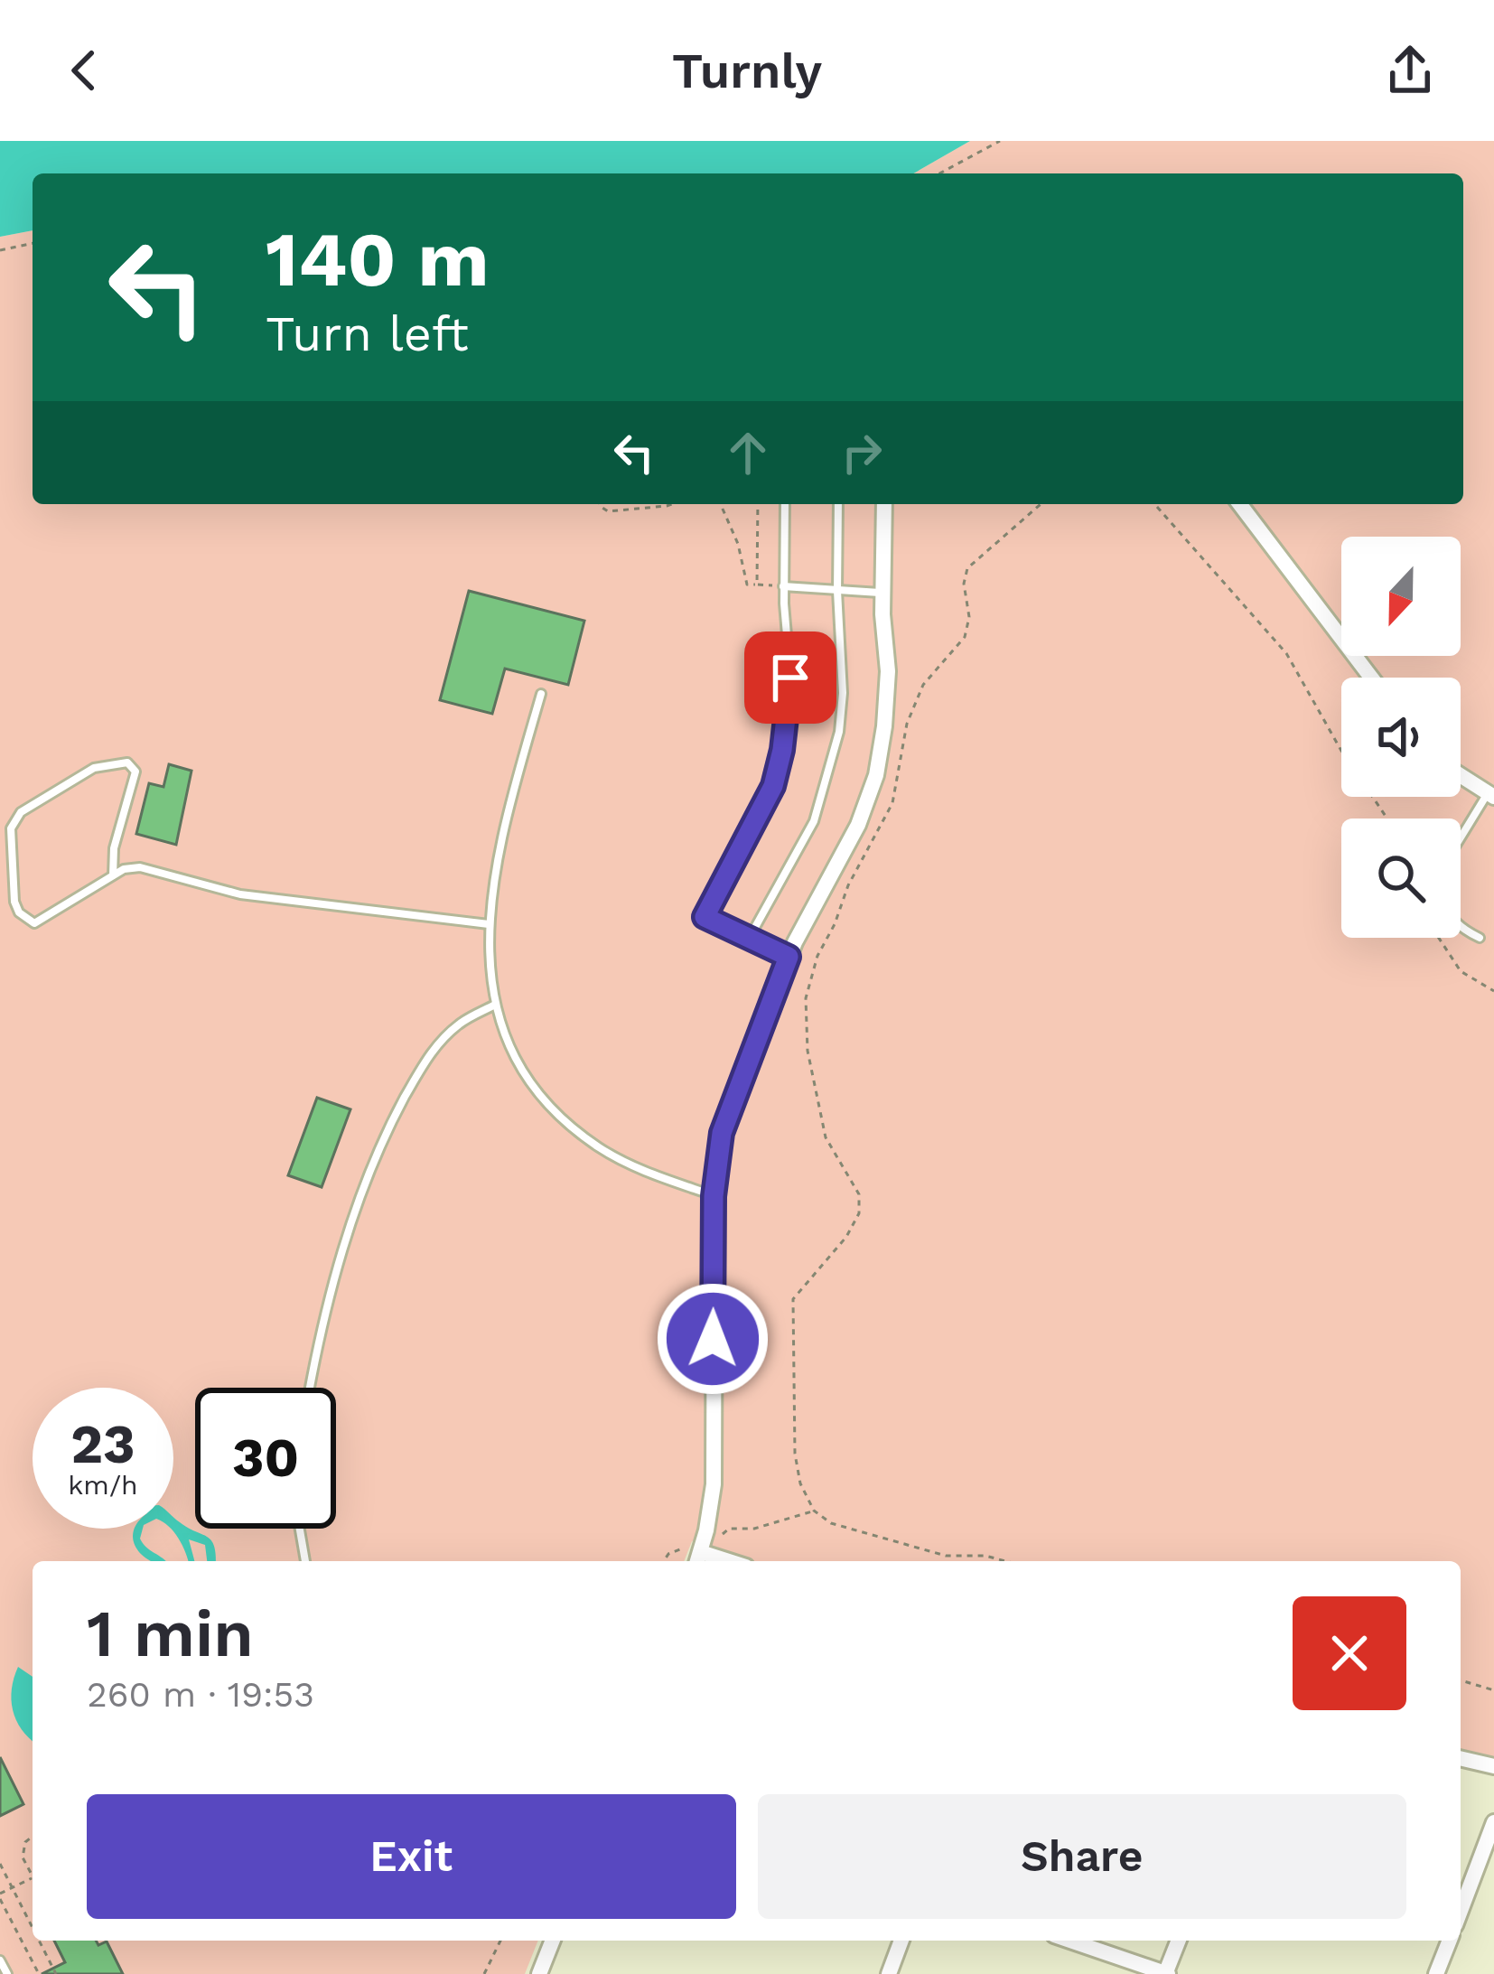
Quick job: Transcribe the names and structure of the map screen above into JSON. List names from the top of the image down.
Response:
{
  "north": "bottom",
  "page": {
    "header": "Turnly",
    "turn": ["140 m", "Turn left"],
    "speed": "23 km/h",
    "limit": "30",
    "heading": ["1 min", "260 m · 19:53"],
    "buttons": ["Exit", "Share"]
  }
}
